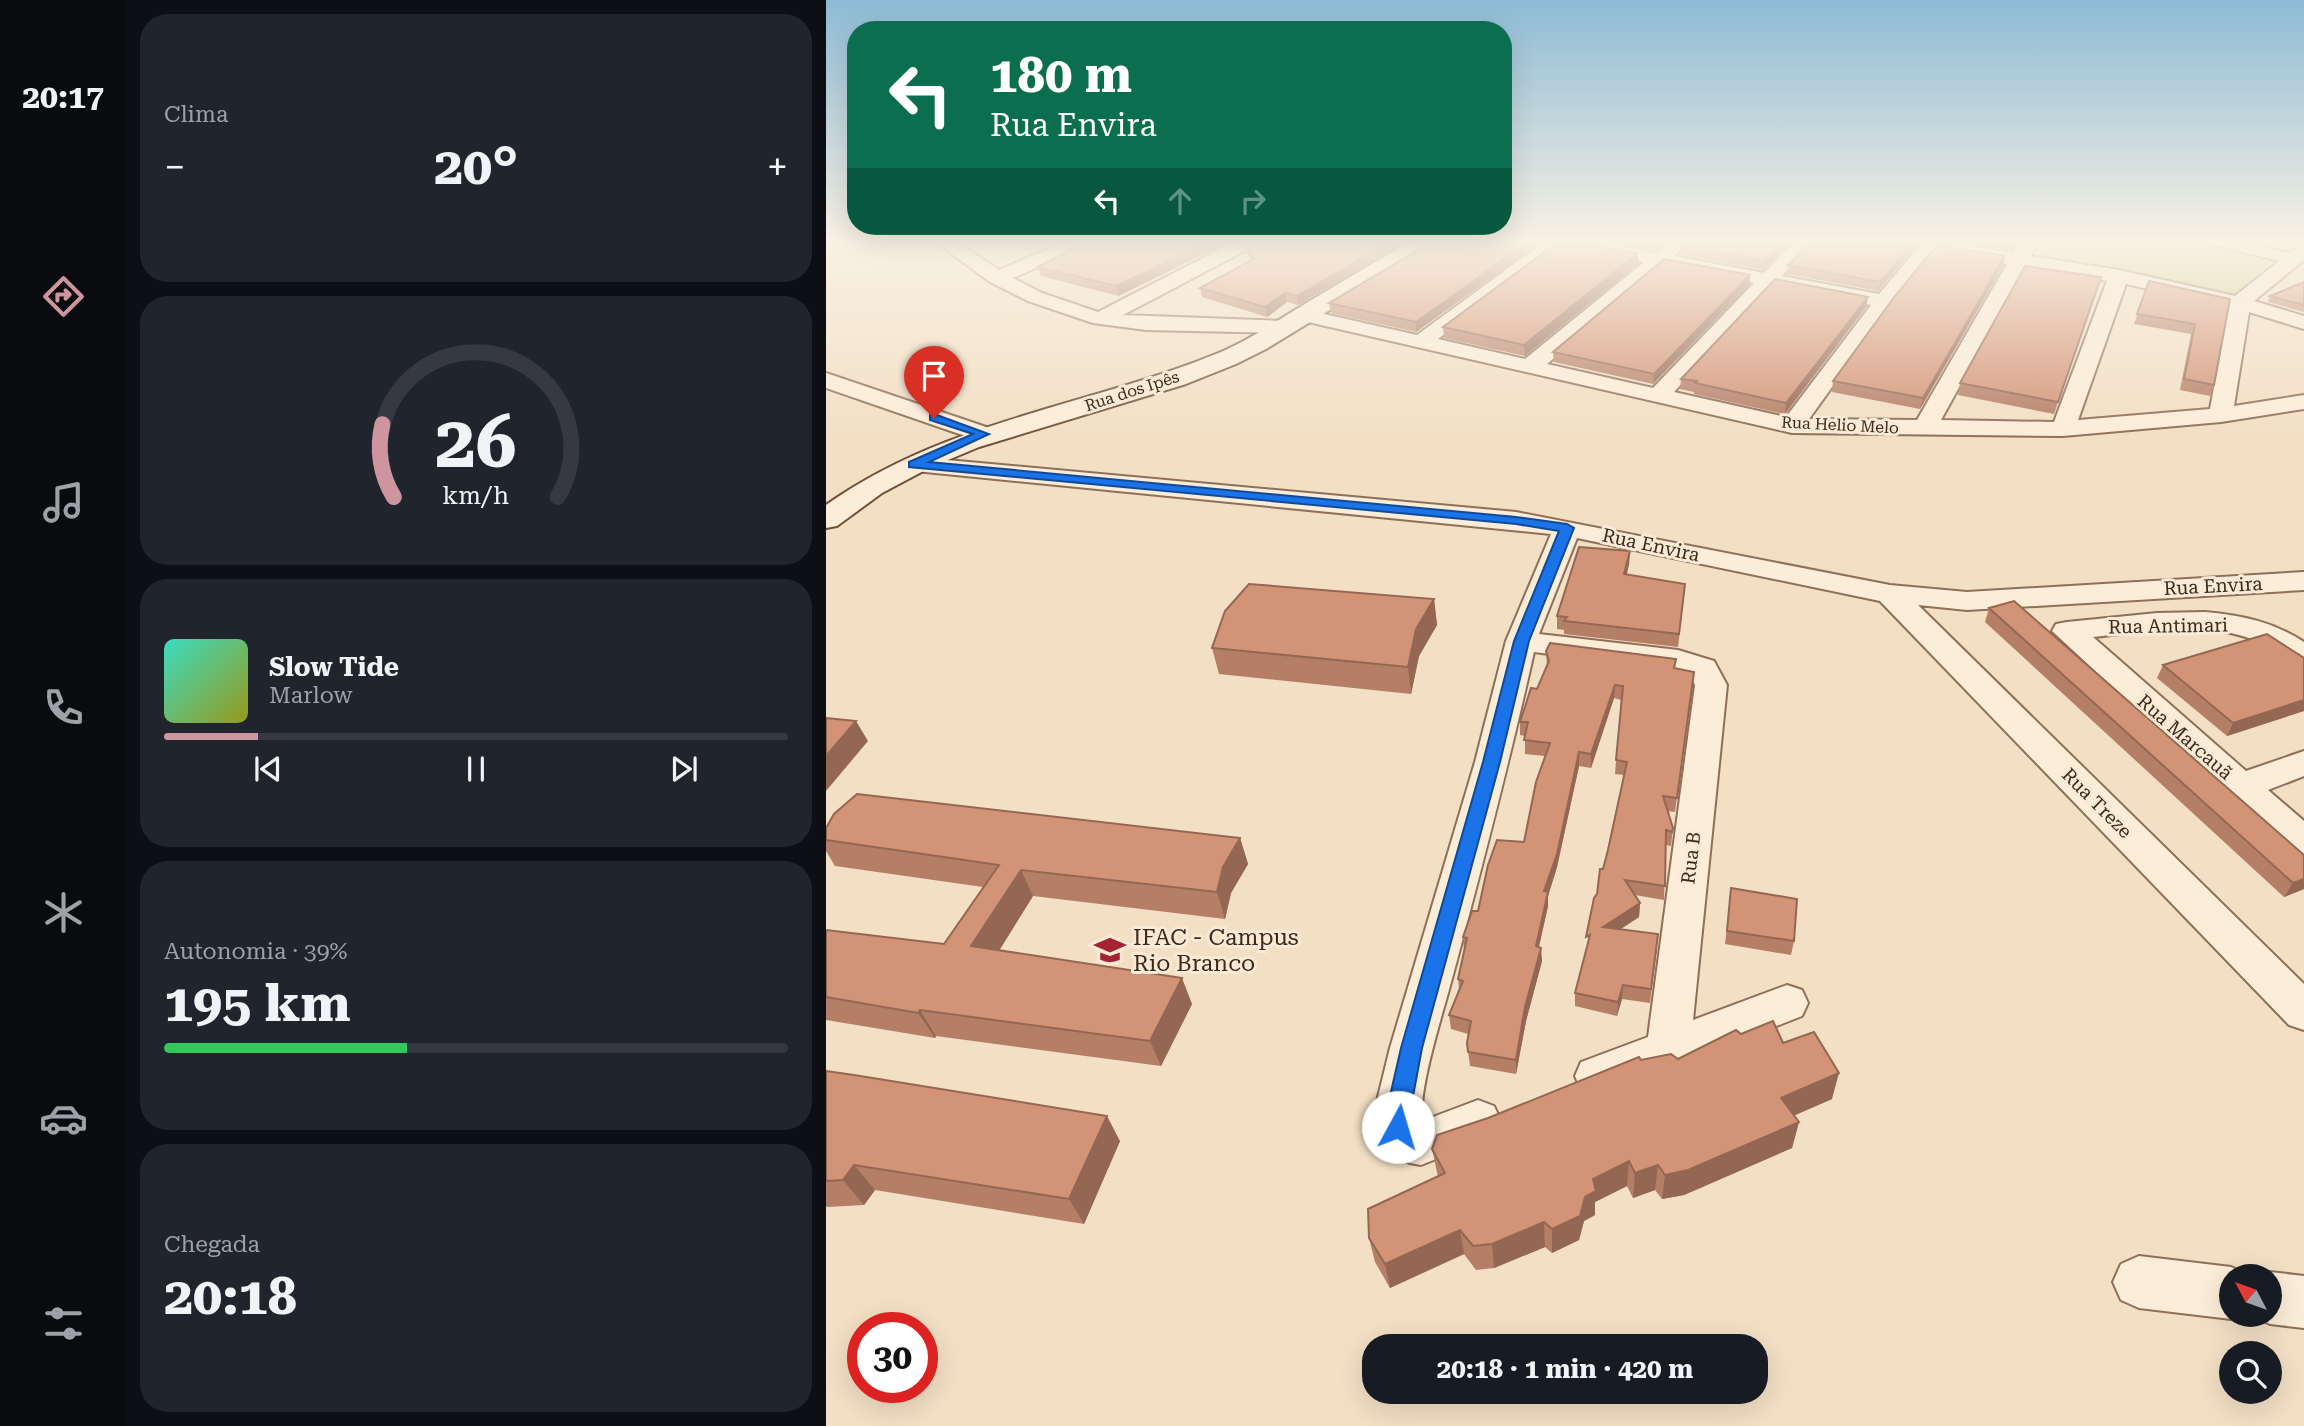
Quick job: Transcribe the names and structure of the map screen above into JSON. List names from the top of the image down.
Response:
{
  "streets": {
    "street": [
      "Rua dos Ipês",
      "Rua Helio Melo",
      "Rua Envira",
      "Rua Antimari",
      "Rua Marcauã",
      "Rua Treze",
      "Rua B"
    ]
  },
  "crossings": [
    ["Rua dos Ipês", "Rua Helio Melo"],
    ["Rua dos Ipês", "Rua Envira"],
    ["Rua Envira", "Rua Treze"],
    ["Rua Antimari", "Rua Marcauã"]
  ],
  "places": {
    "school or university": ["IFAC - Campus Rio Branco"]
  },
  "north": "top left",
  "page": {
    "tabs": "20:17",
    "tile": [
      "Clima",
      ["Autonomia · 39%", "195 km"],
      ["Chegada", "20:18"]
    ],
    "turn": ["180 m", "Rua Envira"],
    "heat": ["−", "20°", "+"],
    "song": ["Slow Tide", "Marlow"],
    "limit": "30",
    "trip": "20:18 · 1 min · 420 m",
    "gauge": ["26", "km/h"]
  }
}
